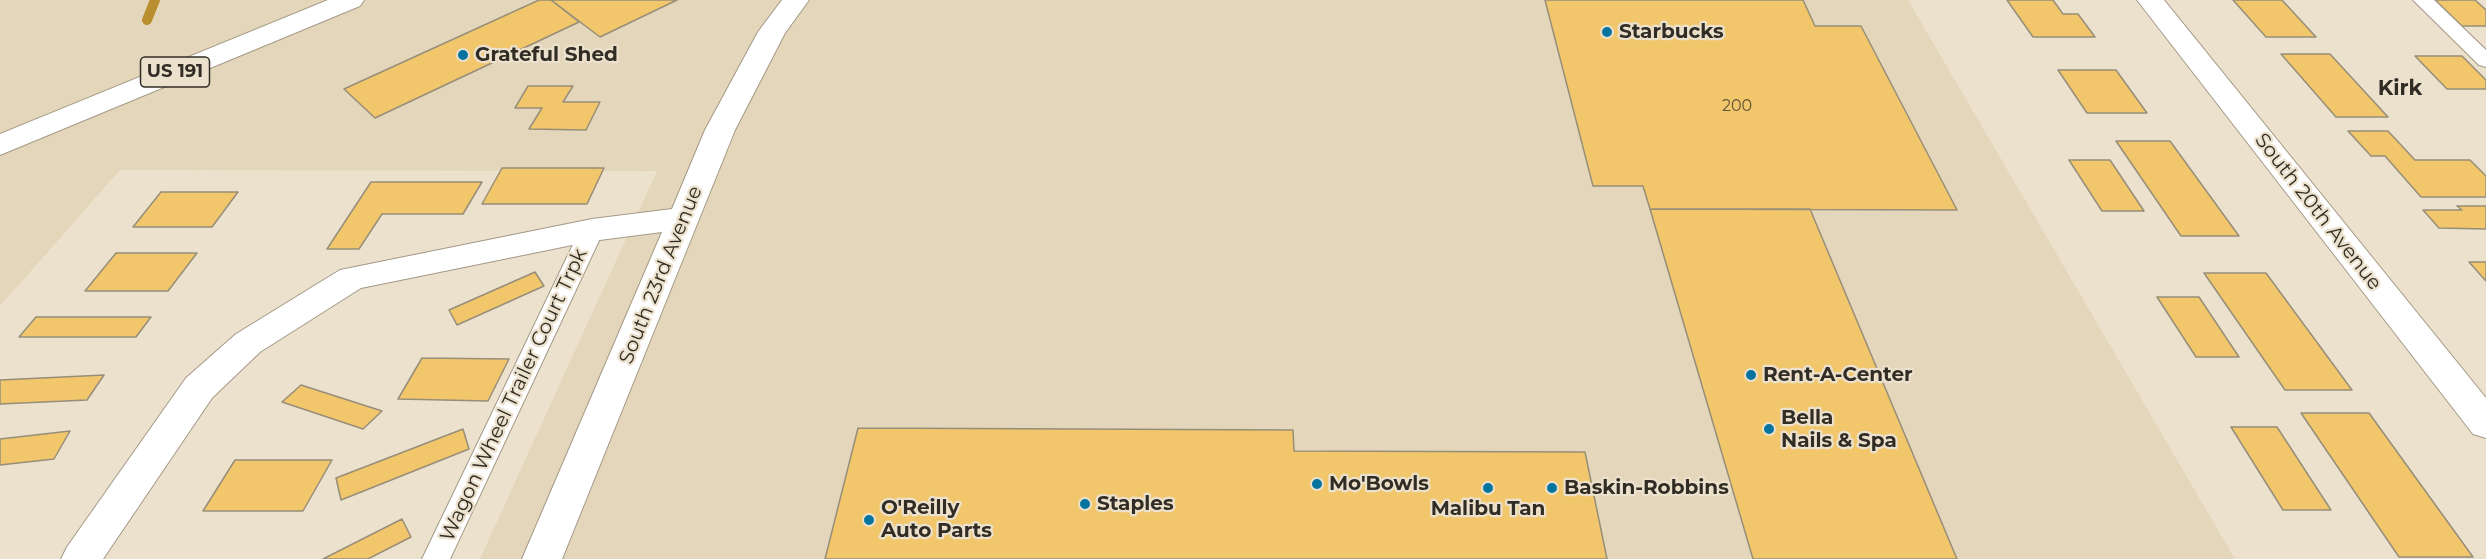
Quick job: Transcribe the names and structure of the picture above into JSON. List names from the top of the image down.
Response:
{
  "streets": {
    "main road": [
      "US 191",
      "South 20th Avenue",
      "South 23rd Avenue",
      "Wagon Wheel Trailer Court Trpk"
    ]
  },
  "crossings": [
    ["South 23rd Avenue", "Wagon Wheel Trailer Court Trpk"]
  ],
  "districts": ["Kirk"],
  "places": [
    "Starbucks",
    "Grateful Shed",
    "Rent-A-Center",
    "Bella Nails & Spa",
    "Mo'Bowls",
    "Malibu Tan",
    "Baskin-Robbins",
    "Staples",
    "O'Reilly Auto Parts"
  ],
  "house_numbers": ["200"]
}
